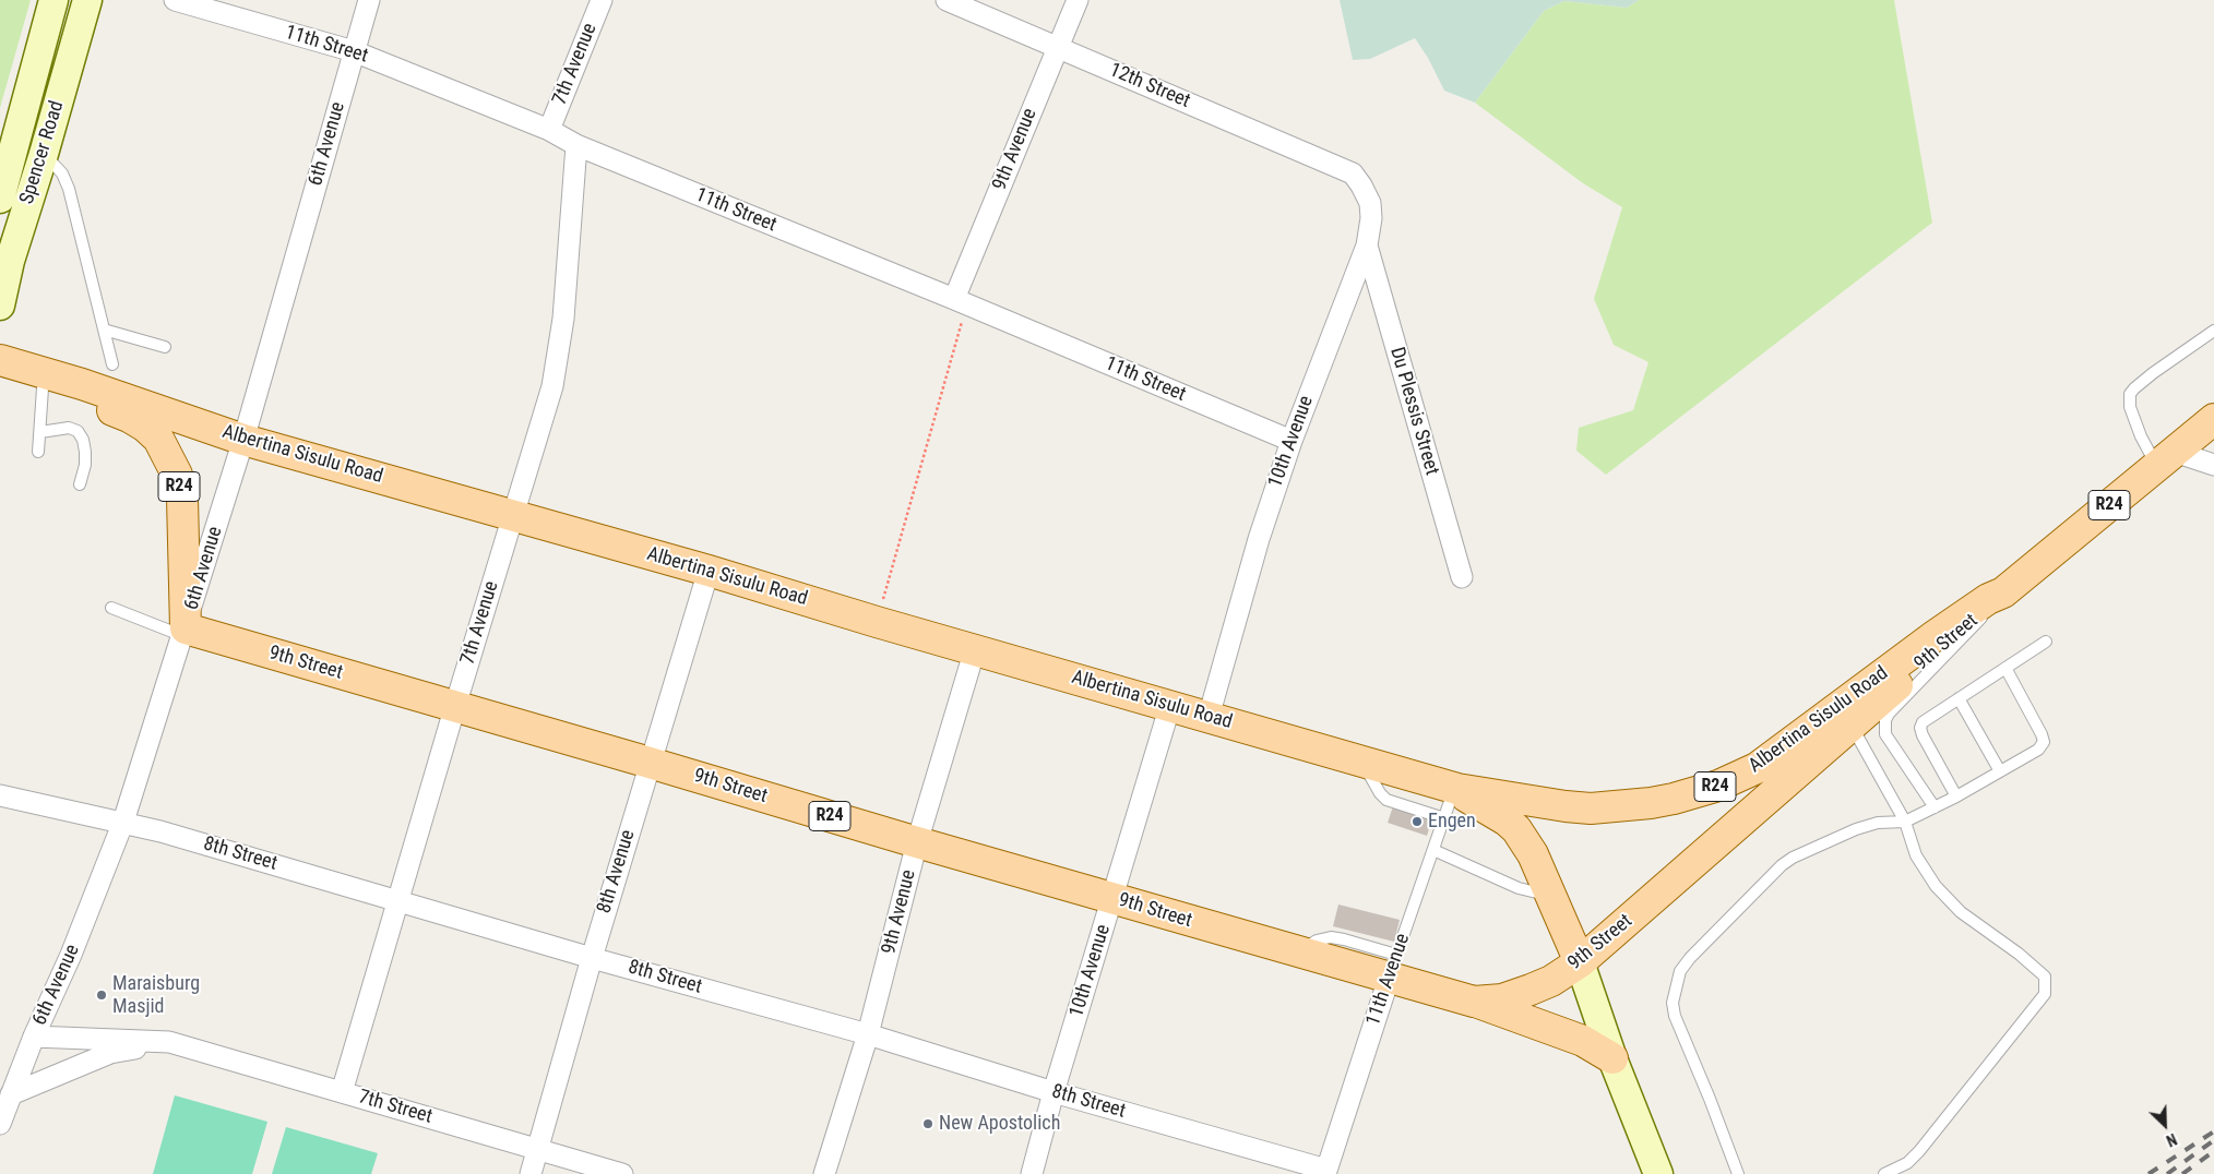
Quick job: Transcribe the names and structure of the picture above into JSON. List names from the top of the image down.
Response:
{
  "streets": {
    "main road": ["Albertina Sisulu Road", "R24", "9th Street"],
    "street": [
      "11th Street",
      "7th Avenue",
      "12th Street",
      "6th Avenue",
      "9th Avenue",
      "Spencer Road",
      "Du Plessis Street",
      "10th Avenue",
      "8th Street",
      "8th Avenue",
      "11th Avenue",
      "7th Street"
    ]
  },
  "crossings": [
    ["11th Street", "7th Avenue"],
    ["11th Street", "6th Avenue"],
    ["11th Street", "9th Avenue"],
    ["11th Street", "10th Avenue"],
    ["7th Avenue", "Albertina Sisulu Road"],
    ["7th Avenue", "9th Street"],
    ["7th Avenue", "8th Street"],
    ["7th Avenue", "7th Street"],
    ["12th Street", "9th Avenue"],
    ["12th Street", "10th Avenue"],
    ["6th Avenue", "Albertina Sisulu Road"],
    ["6th Avenue", "R24"],
    ["6th Avenue", "9th Street"],
    ["6th Avenue", "8th Street"],
    ["6th Avenue", "7th Street"],
    ["9th Avenue", "Albertina Sisulu Road"],
    ["9th Avenue", "9th Street"],
    ["9th Avenue", "8th Street"],
    ["Du Plessis Street", "10th Avenue"],
    ["10th Avenue", "Albertina Sisulu Road"],
    ["10th Avenue", "9th Street"],
    ["10th Avenue", "8th Street"],
    ["Albertina Sisulu Road", "9th Street"],
    ["Albertina Sisulu Road", "8th Avenue"],
    ["Albertina Sisulu Road", "11th Avenue"],
    ["R24", "9th Street"],
    ["9th Street", "8th Avenue"],
    ["9th Street", "11th Avenue"],
    ["8th Street", "8th Avenue"],
    ["8th Street", "11th Avenue"],
    ["8th Avenue", "7th Street"]
  ],
  "places": ["Engen", "Maraisburg Masjid", "New Apostolich"],
  "north": "bottom right"
}
